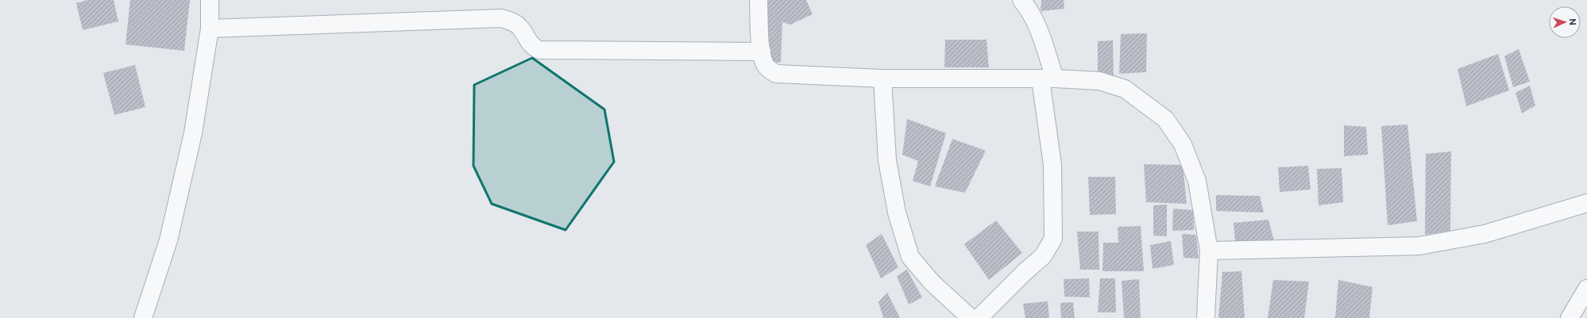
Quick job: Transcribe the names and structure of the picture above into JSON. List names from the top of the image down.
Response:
{
  "north": "right"
}
